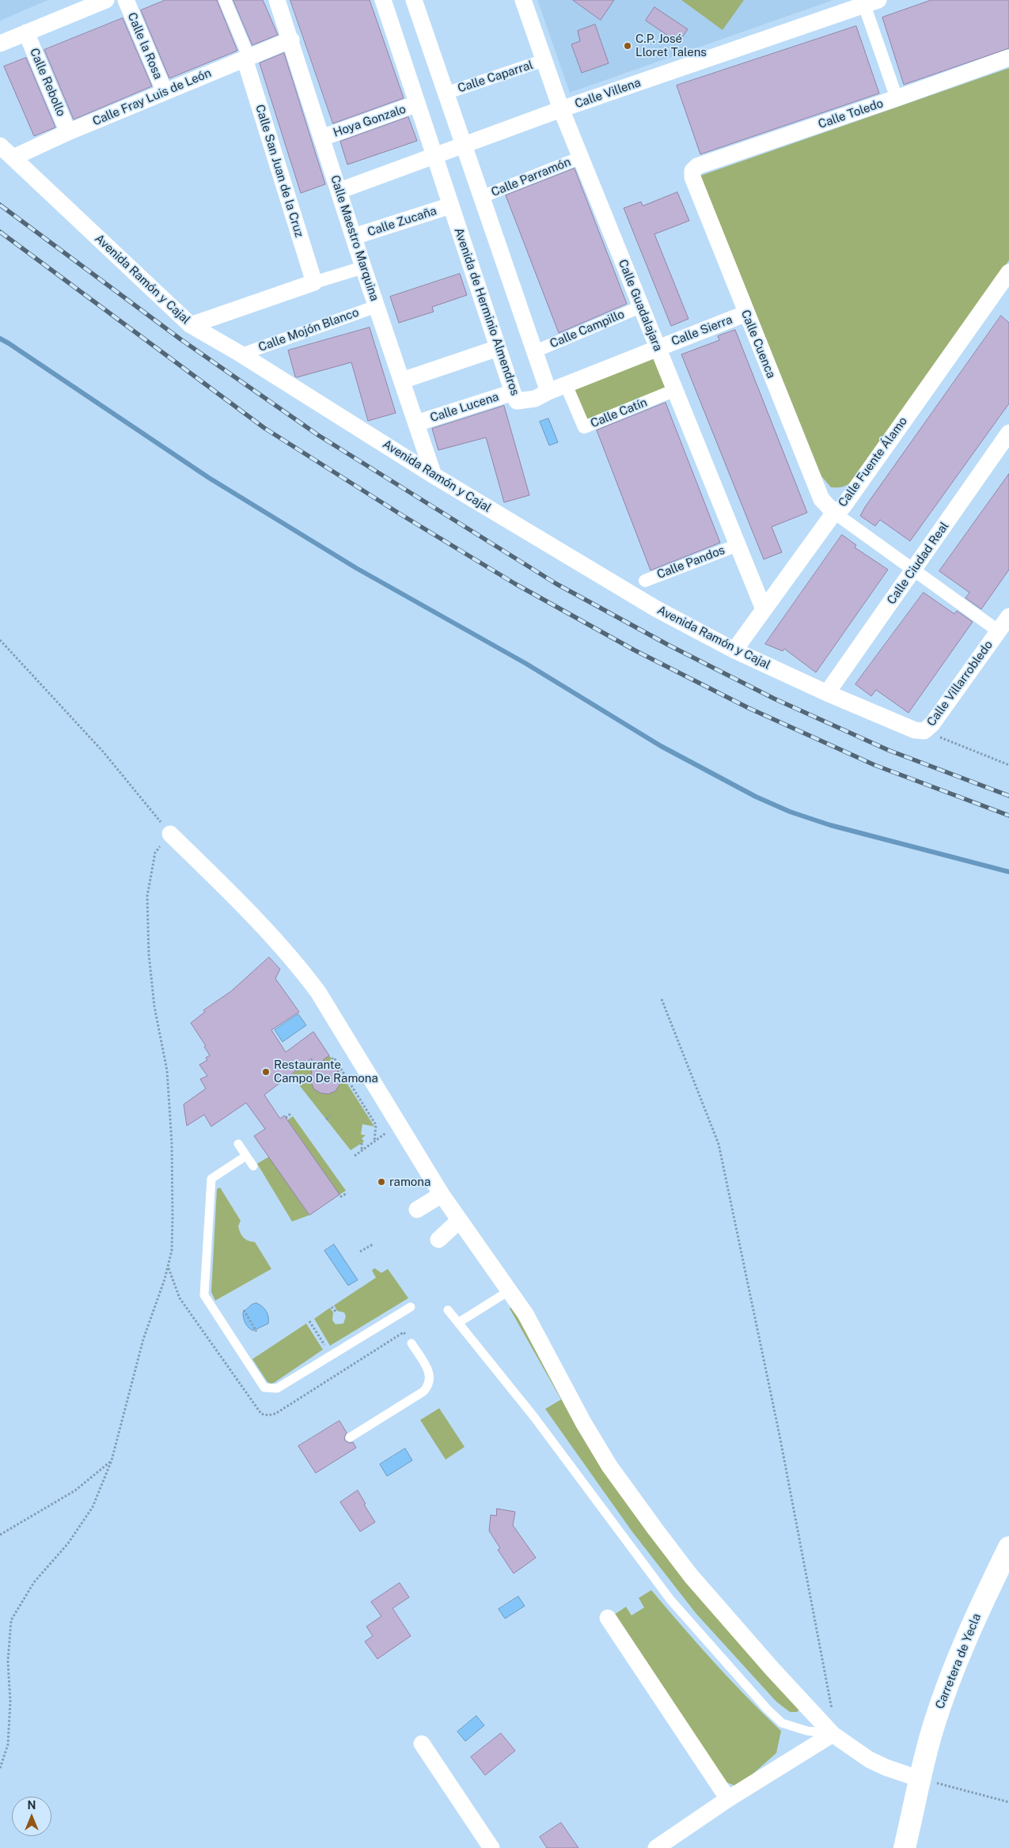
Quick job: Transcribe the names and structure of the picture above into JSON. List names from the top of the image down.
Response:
{
  "streets": {
    "main road": ["Carretera de Yecla"],
    "street": [
      "Calle la Rosa",
      "Calle Caparral",
      "Calle Rebollo",
      "Calle Villena",
      "Calle Fray Luis de León",
      "Calle Toledo",
      "Hoya Gonzalo",
      "Calle San Juan de la Cruz",
      "Calle Parramón",
      "Calle Zucaña",
      "Calle Maestro Marquina",
      "Avenida Ramón y Cajal",
      "Calle Guadalajara",
      "Avenida de Herminio Almendros",
      "Calle Campillo",
      "Calle Mojón Blanco",
      "Calle Sierra",
      "Calle Cuenca",
      "Calle Lucena",
      "Calle Catín",
      "Calle Fuente Álamo",
      "Calle Pandos",
      "Calle Ciudad Real",
      "Calle Villarrobledo"
    ]
  },
  "crossings": [
    ["Calle la Rosa", "Calle Fray Luis de León"],
    ["Calle Caparral", "Calle Guadalajara"],
    ["Calle Rebollo", "Calle Fray Luis de León"],
    ["Calle Villena", "Calle Maestro Marquina"],
    ["Calle Villena", "Calle Guadalajara"],
    ["Calle Villena", "Avenida de Herminio Almendros"],
    ["Calle Fray Luis de León", "Calle San Juan de la Cruz"],
    ["Calle Fray Luis de León", "Calle Maestro Marquina"],
    ["Calle Fray Luis de León", "Avenida Ramón y Cajal"],
    ["Calle Toledo", "Calle Cuenca"],
    ["Hoya Gonzalo", "Calle Maestro Marquina"],
    ["Hoya Gonzalo", "Avenida de Herminio Almendros"],
    ["Calle Parramón", "Calle Guadalajara"],
    ["Calle Zucaña", "Calle Maestro Marquina"],
    ["Calle Zucaña", "Avenida de Herminio Almendros"],
    ["Calle Maestro Marquina", "Avenida Ramón y Cajal"],
    ["Calle Maestro Marquina", "Calle Mojón Blanco"],
    ["Calle Maestro Marquina", "Calle Lucena"],
    ["Avenida Ramón y Cajal", "Calle Mojón Blanco"],
    ["Avenida Ramón y Cajal", "Calle Fuente Álamo"],
    ["Avenida Ramón y Cajal", "Calle Ciudad Real"],
    ["Avenida Ramón y Cajal", "Calle Villarrobledo"],
    ["Calle Guadalajara", "Calle Campillo"],
    ["Calle Guadalajara", "Calle Sierra"],
    ["Calle Guadalajara", "Calle Catín"],
    ["Calle Guadalajara", "Calle Fuente Álamo"],
    ["Calle Guadalajara", "Calle Pandos"],
    ["Avenida de Herminio Almendros", "Calle Sierra"],
    ["Avenida de Herminio Almendros", "Calle Lucena"],
    ["Calle Sierra", "Calle Cuenca"],
    ["Calle Sierra", "Calle Catín"],
    ["Calle Cuenca", "Calle Fuente Álamo"]
  ],
  "places": ["C.P. José Lloret Talens", "Restaurante Campo De Ramona", "ramona"],
  "north": "top"
}
